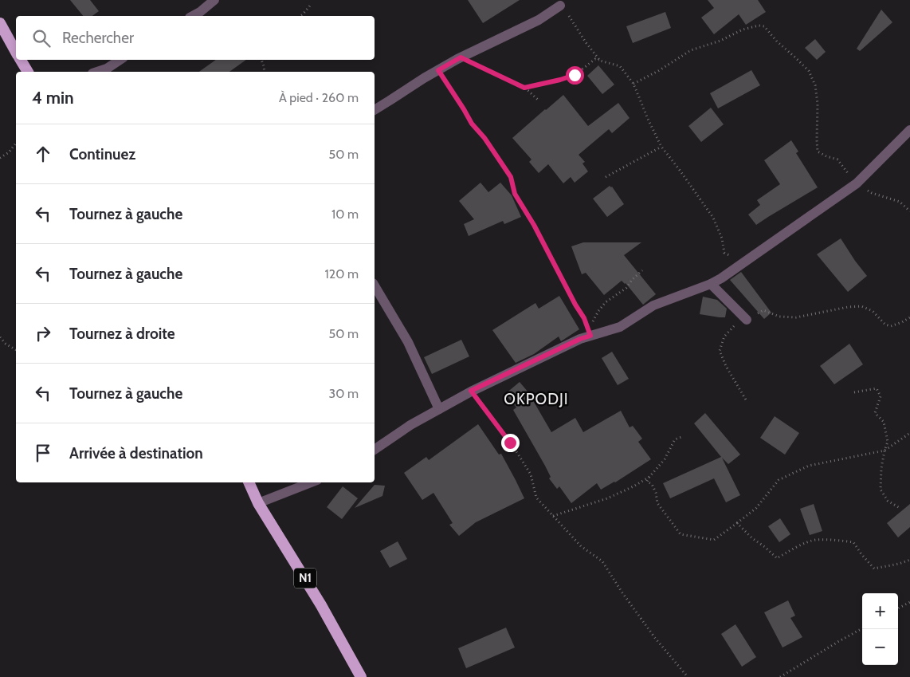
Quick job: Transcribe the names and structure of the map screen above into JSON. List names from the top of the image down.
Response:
{
  "streets": {
    "highway": ["N1"]
  },
  "districts": ["OKPODJI"],
  "page": {
    "search": "Rechercher",
    "heading": ["4 min", "À pied · 260 m"],
    "list": [
      ["Continuez", "50 m"],
      ["Tournez à gauche", "10 m"],
      ["Tournez à gauche", "120 m"],
      ["Tournez à droite", "50 m"],
      ["Tournez à gauche", "30 m"],
      "Arrivée à destination"
    ],
    "map_buttons": ["+", "−"]
  }
}
